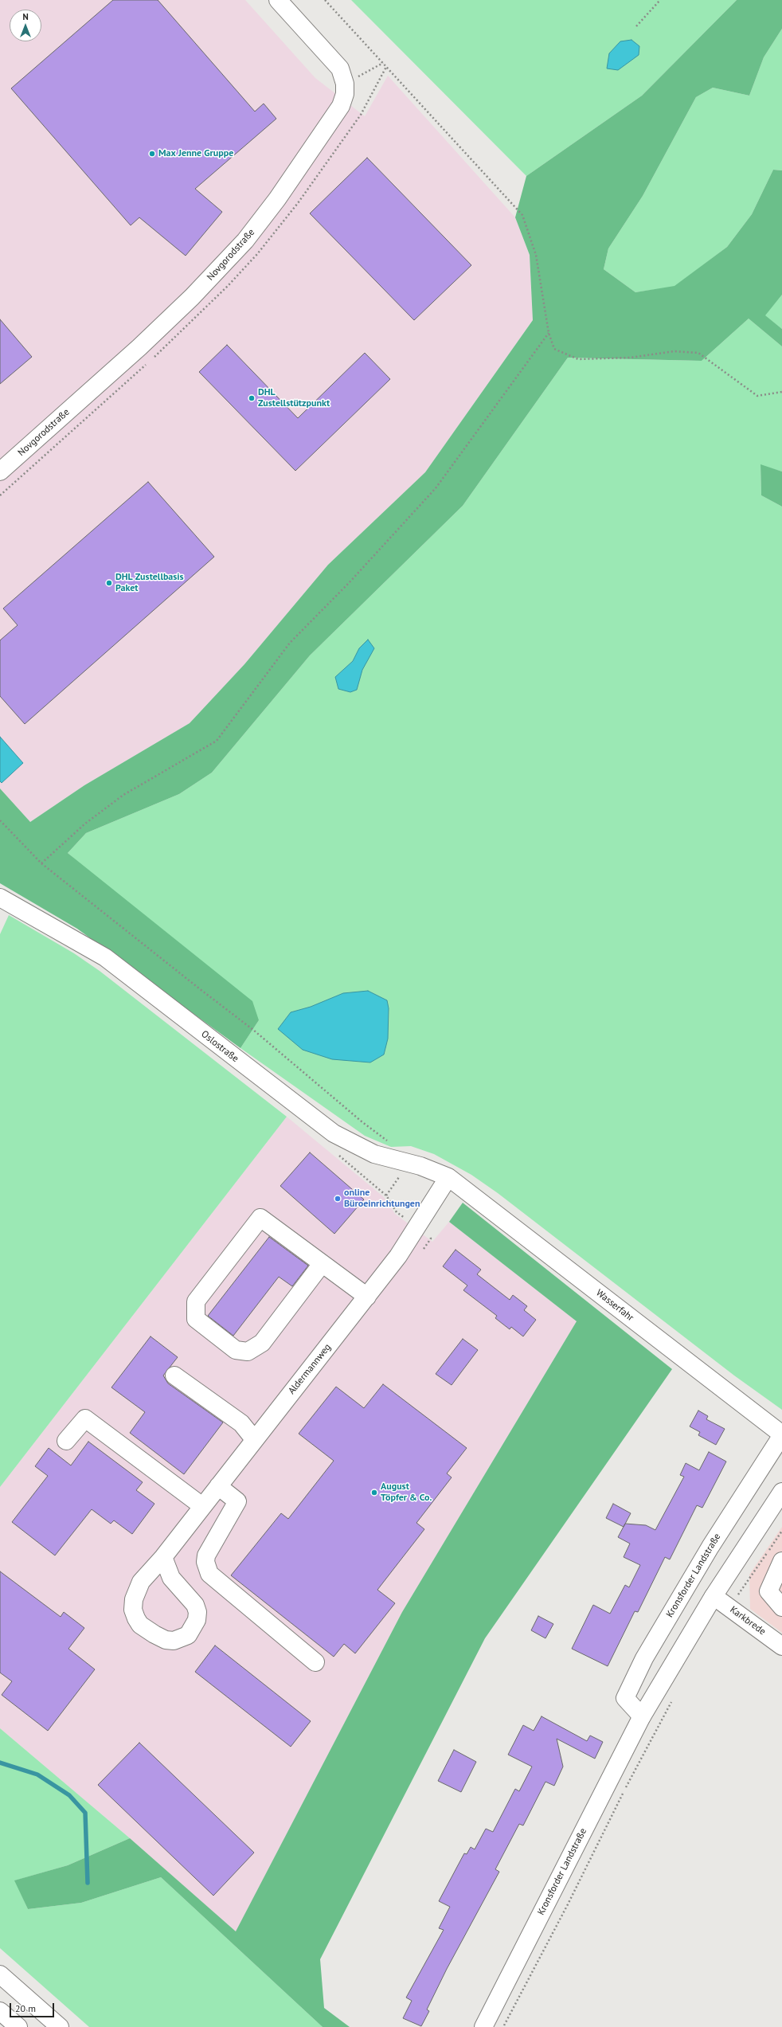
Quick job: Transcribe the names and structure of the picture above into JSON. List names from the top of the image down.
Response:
{
  "streets": {
    "main road": [
      "Novgorodstraße",
      "Oslostraße",
      "Wasserfahr",
      "Aldermannweg",
      "Kronsforder Landstraße",
      "Karkbrede"
    ]
  },
  "crossings": [
    ["Oslostraße", "Wasserfahr"],
    ["Oslostraße", "Aldermannweg"],
    ["Wasserfahr", "Aldermannweg"],
    ["Wasserfahr", "Kronsforder Landstraße"],
    ["Kronsforder Landstraße", "Karkbrede"]
  ],
  "places": [
    "Max Jenne Gruppe",
    "DHL Zustellstützpunkt",
    "DHL Zustellbasis Paket",
    "online Büroeinrichtungen",
    "August Töpfer & Co."
  ],
  "scale_bar": "20 m",
  "north": "top"
}
